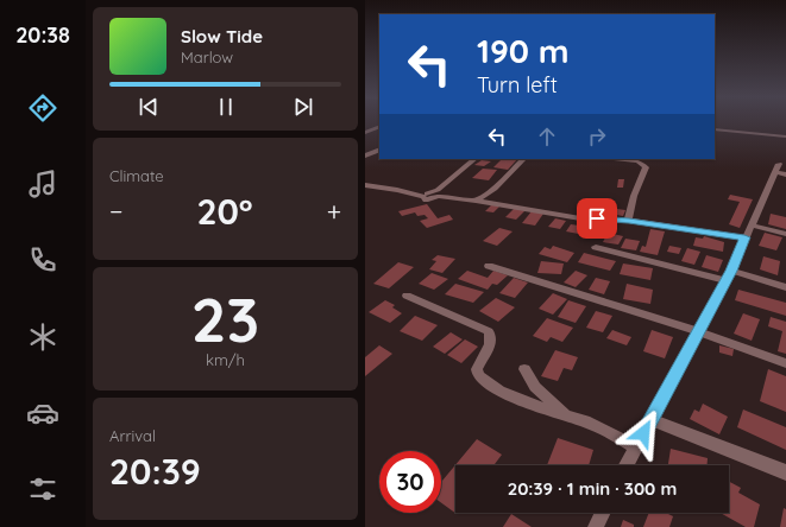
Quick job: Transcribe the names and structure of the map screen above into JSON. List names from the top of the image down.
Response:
{
  "page": {
    "tabs": "20:38",
    "turn": ["190 m", "Turn left"],
    "song": ["Slow Tide", "Marlow"],
    "tile": [
      "Climate",
      ["23", "km/h"],
      ["Arrival", "20:39"]
    ],
    "heat": ["−", "20°", "+"],
    "limit": "30",
    "trip": "20:39 · 1 min · 300 m"
  }
}
